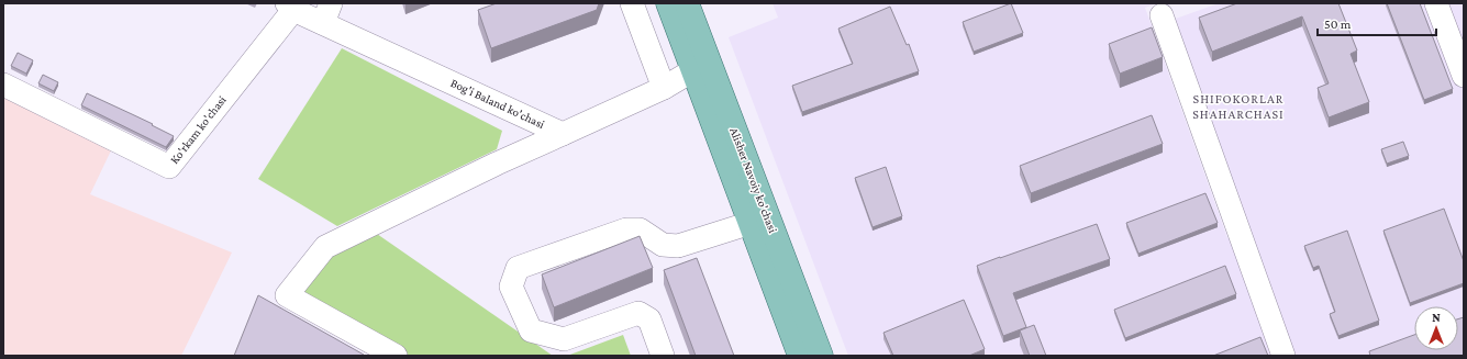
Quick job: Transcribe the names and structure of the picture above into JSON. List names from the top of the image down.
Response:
{
  "streets": {
    "main road": ["Alisher Navoiy ko'chasi"],
    "street": ["Bog'i Baland ko'chasi", "Ko'rkam ko'chasi"]
  },
  "crossings": [
    ["Bog'i Baland ko'chasi", "Ko'rkam ko'chasi"]
  ],
  "districts": ["SHIFOKORLAR SHAHARCHASI"],
  "scale_bar": "50 m",
  "north": "top"
}
